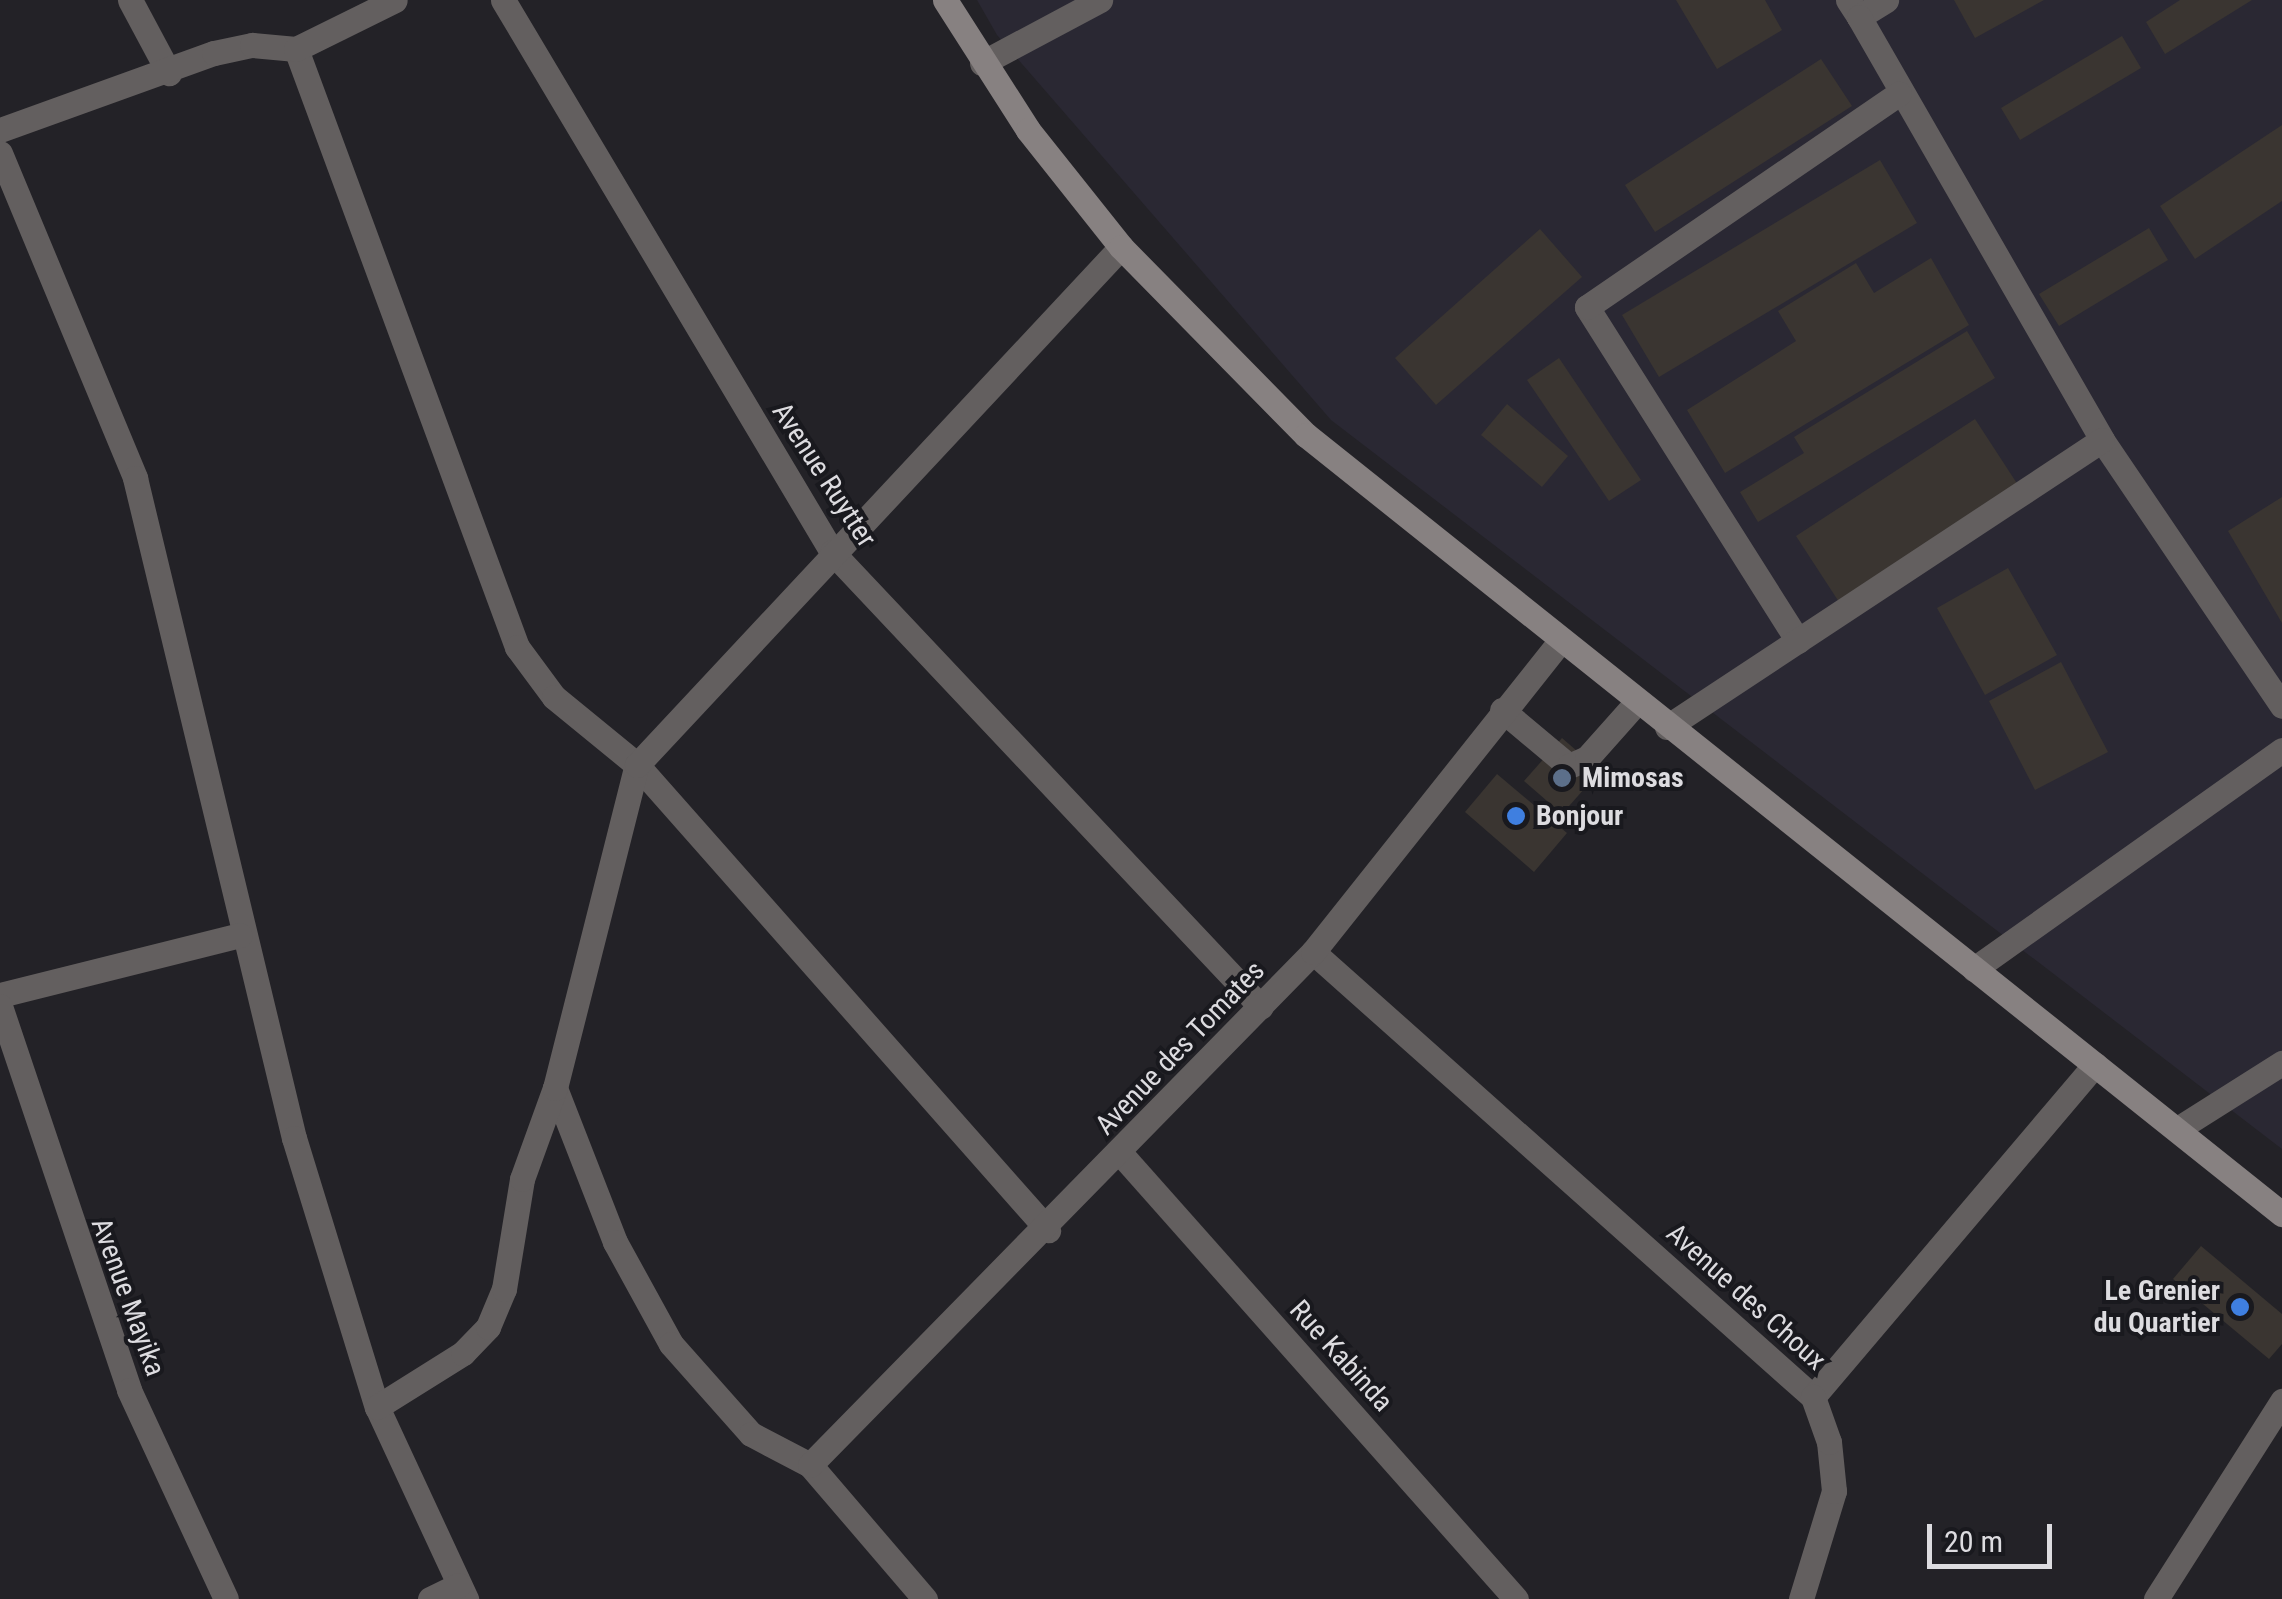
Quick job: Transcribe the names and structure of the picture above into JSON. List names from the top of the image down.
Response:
{
  "streets": {
    "street": [
      "Avenue Ruytter",
      "Avenue des Tomates",
      "Avenue Mayika",
      "Avenue des Choux",
      "Rue Kabinda"
    ]
  },
  "crossings": [
    ["Avenue Ruytter", "Avenue des Tomates"],
    ["Avenue des Tomates", "Avenue des Choux"],
    ["Avenue des Tomates", "Rue Kabinda"]
  ],
  "places": ["Mimosas", "Bonjour", "Le Grenier du Quartier"],
  "scale_bar": "20 m"
}
